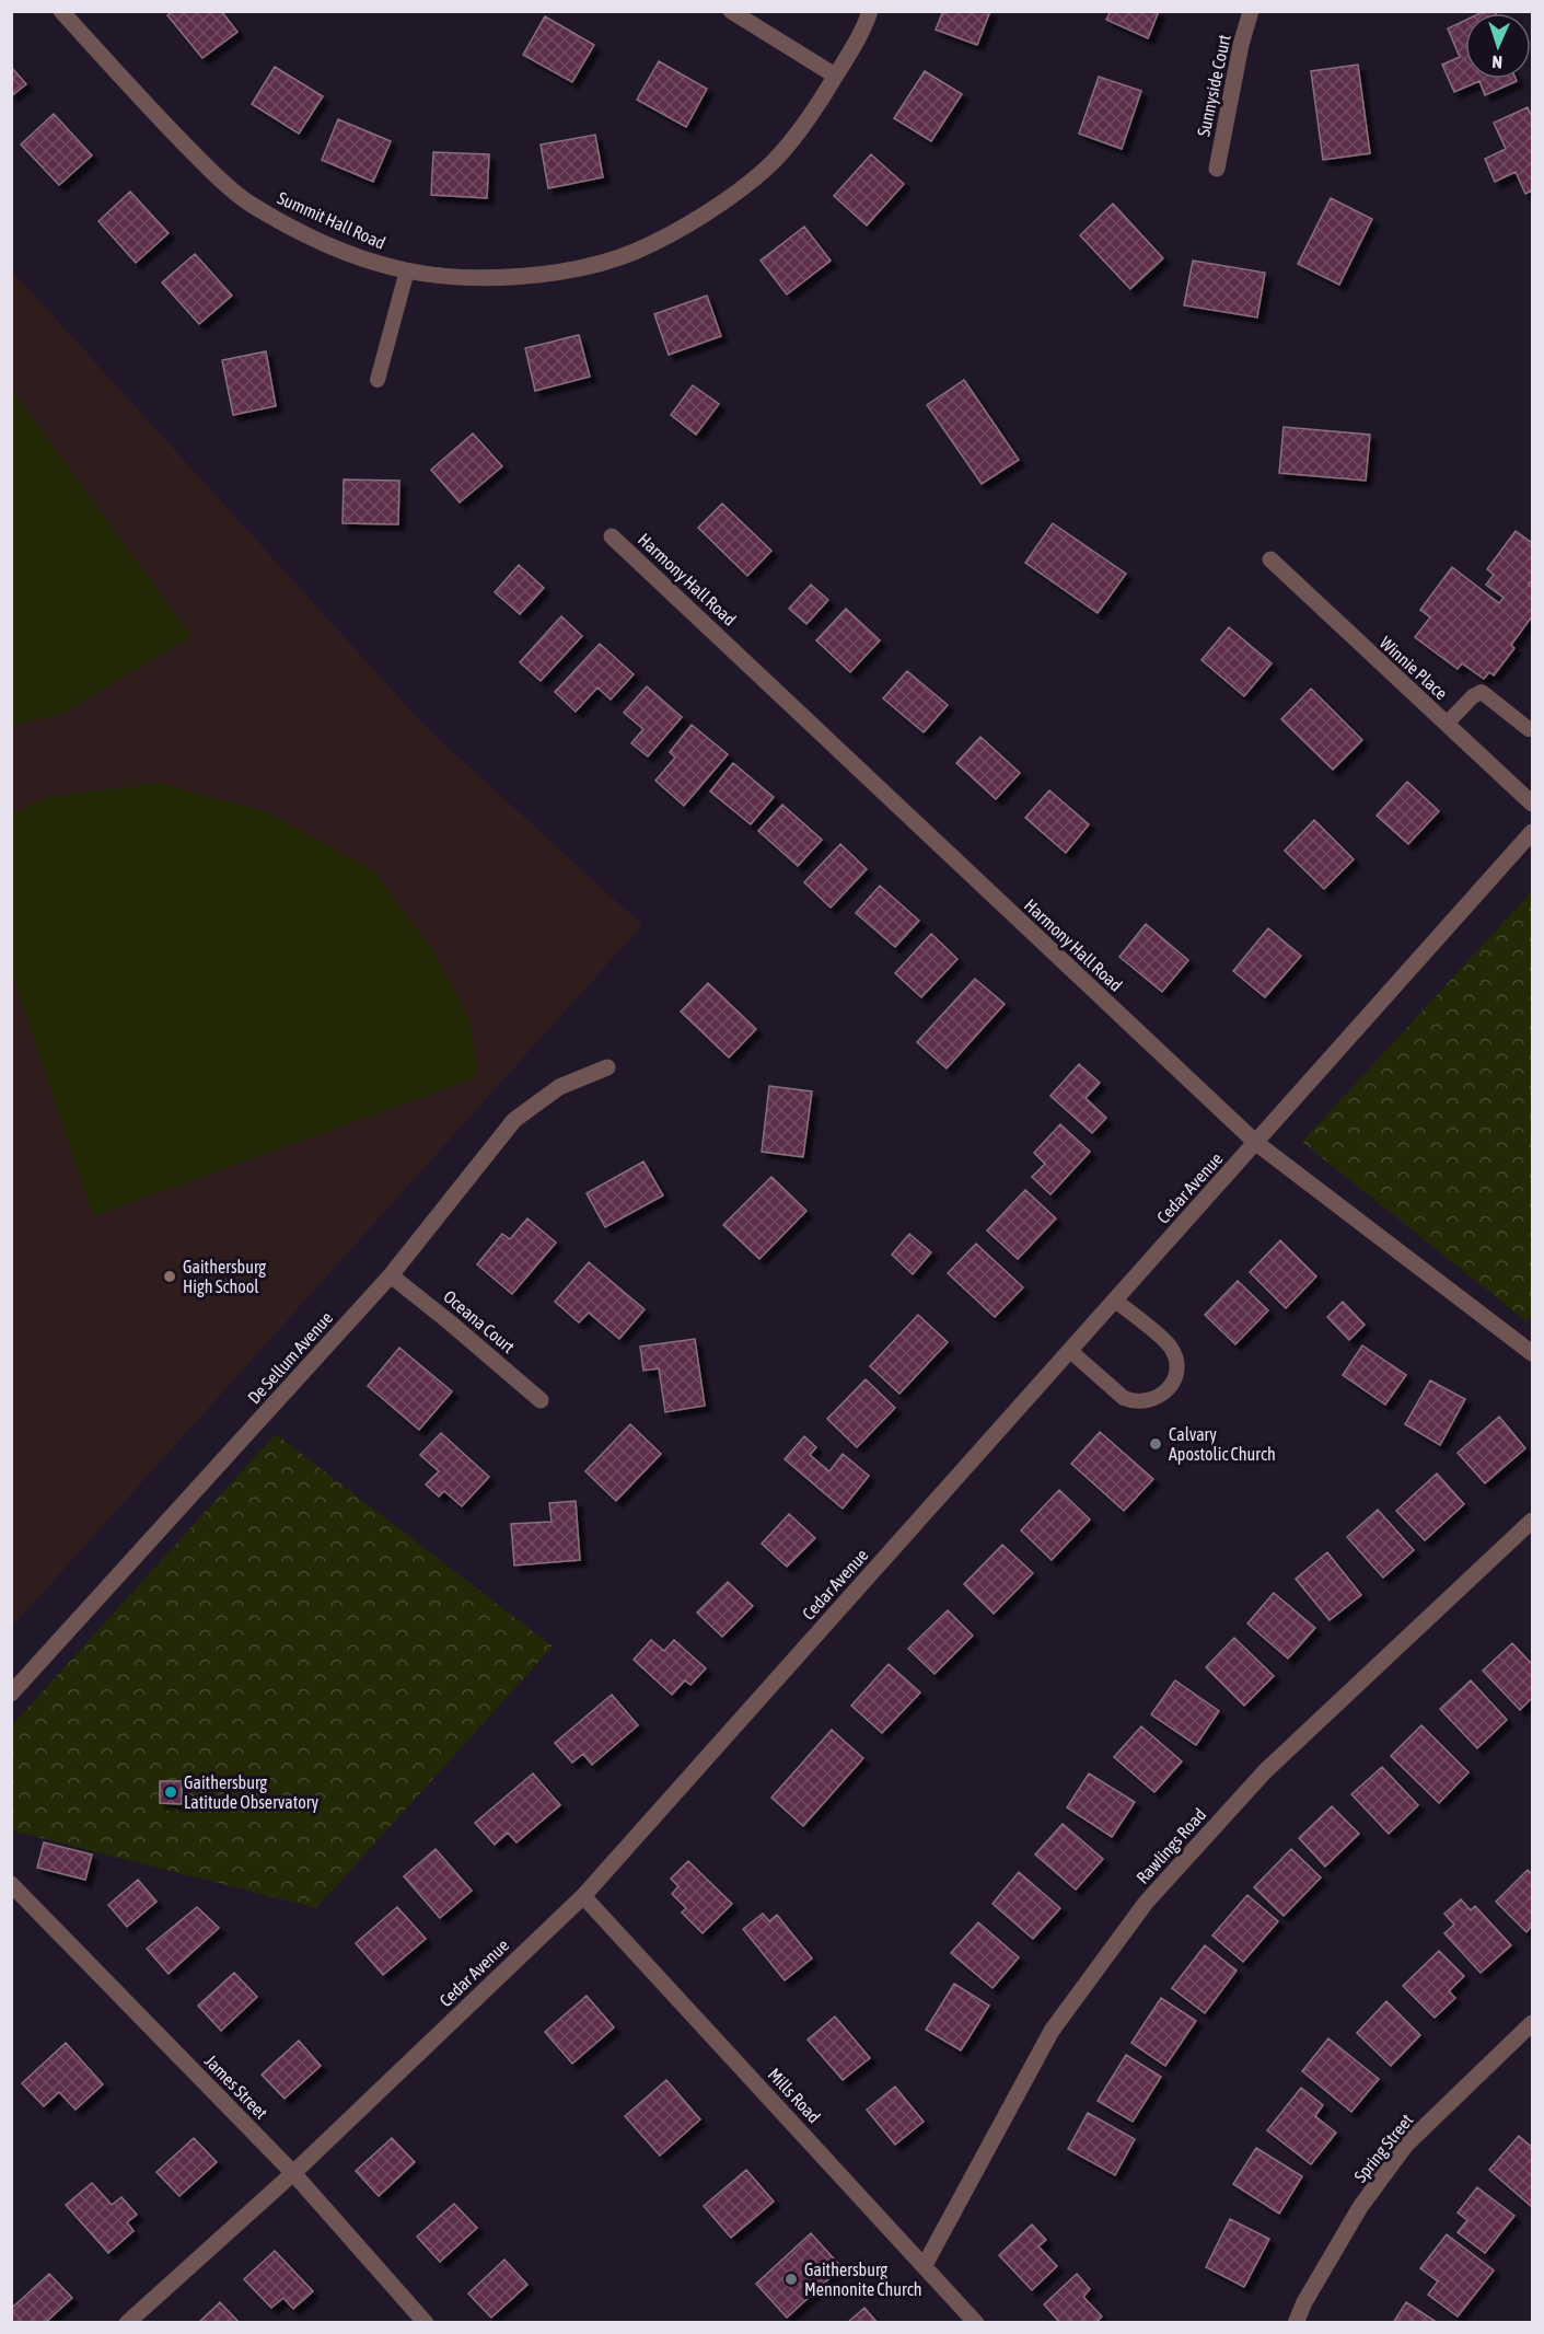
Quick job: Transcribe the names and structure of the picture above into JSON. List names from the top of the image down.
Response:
{
  "streets": {
    "street": [
      "Sunnyside Court",
      "Summit Hall Road",
      "Harmony Hall Road",
      "Winnie Place",
      "Cedar Avenue",
      "Oceana Court",
      "De Sellum Avenue",
      "Rawlings Road",
      "James Street",
      "Mills Road",
      "Spring Street"
    ]
  },
  "crossings": [
    ["Harmony Hall Road", "Cedar Avenue"],
    ["Cedar Avenue", "James Street"],
    ["Cedar Avenue", "Mills Road"],
    ["Oceana Court", "De Sellum Avenue"],
    ["Rawlings Road", "Mills Road"]
  ],
  "places": [
    "Gaithersburg High School",
    "Calvary Apostolic Church",
    "Gaithersburg Latitude Observatory",
    "Gaithersburg Mennonite Church"
  ],
  "north": "bottom"
}
